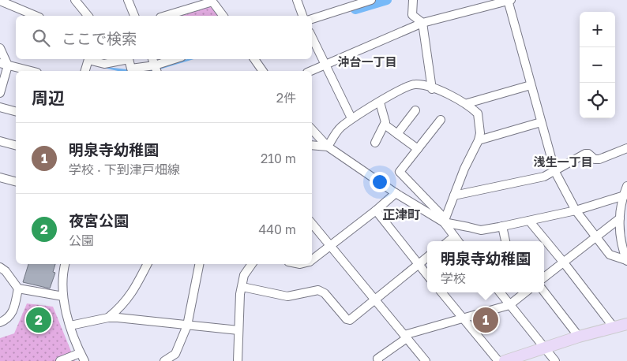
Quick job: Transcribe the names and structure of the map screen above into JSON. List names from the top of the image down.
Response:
{
  "districts": ["沖台一丁目", "浅生一丁目", "正津町"],
  "page": {
    "map_buttons": ["+", "−"],
    "search": "ここで検索",
    "heading": ["周辺", "2件"],
    "list": [
      {
        "mark": "1",
        "name": "明泉寺幼稚園",
        "note": "学校 · 下到津戸畑線",
        "value": "210 m"
      },
      {
        "mark": "2",
        "name": "夜宮公園",
        "note": "公園",
        "value": "440 m"
      }
    ],
    "popup": ["明泉寺幼稚園", "学校"],
    "pins": ["1", "2"]
  }
}
